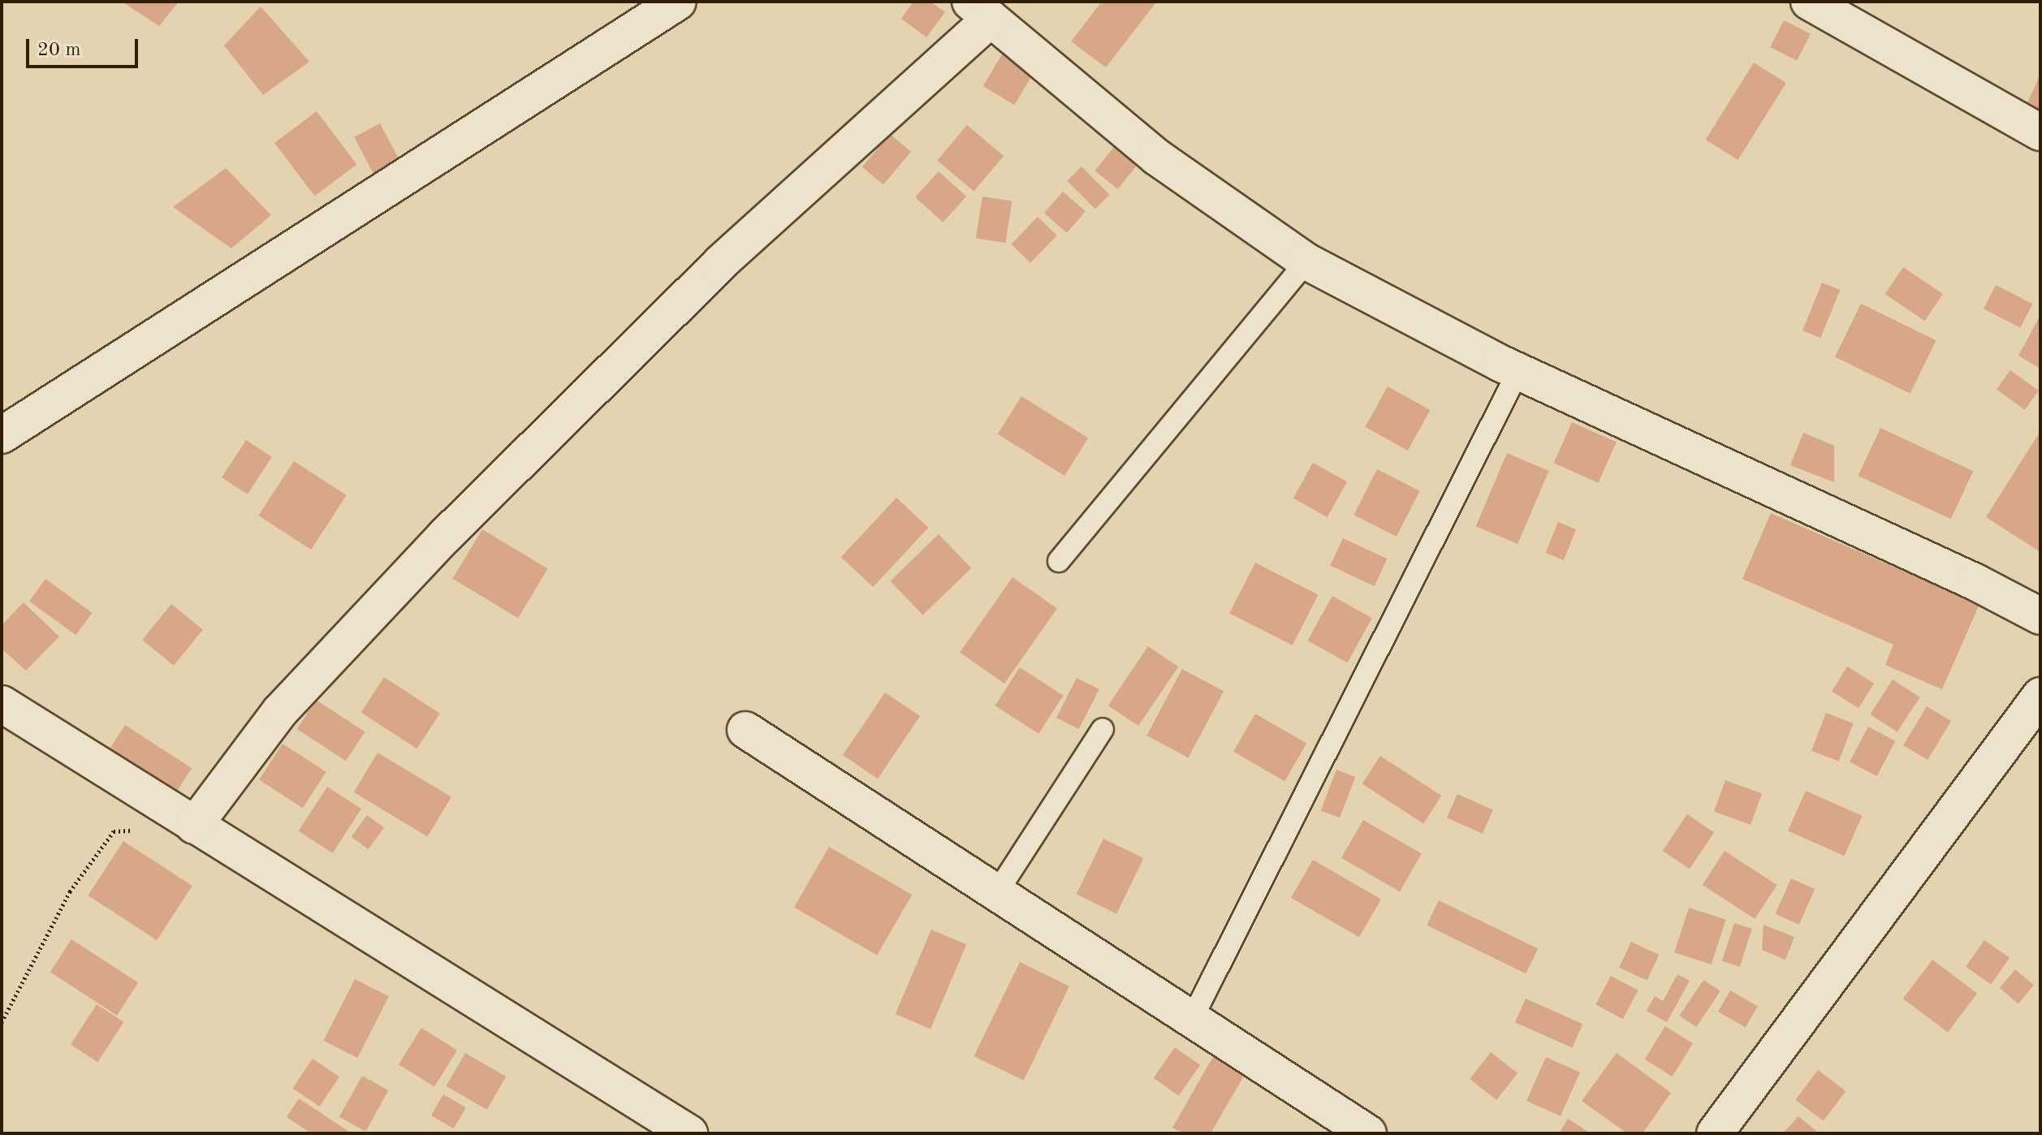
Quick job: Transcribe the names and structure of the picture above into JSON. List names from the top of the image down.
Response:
{
  "scale_bar": "20 m"
}
